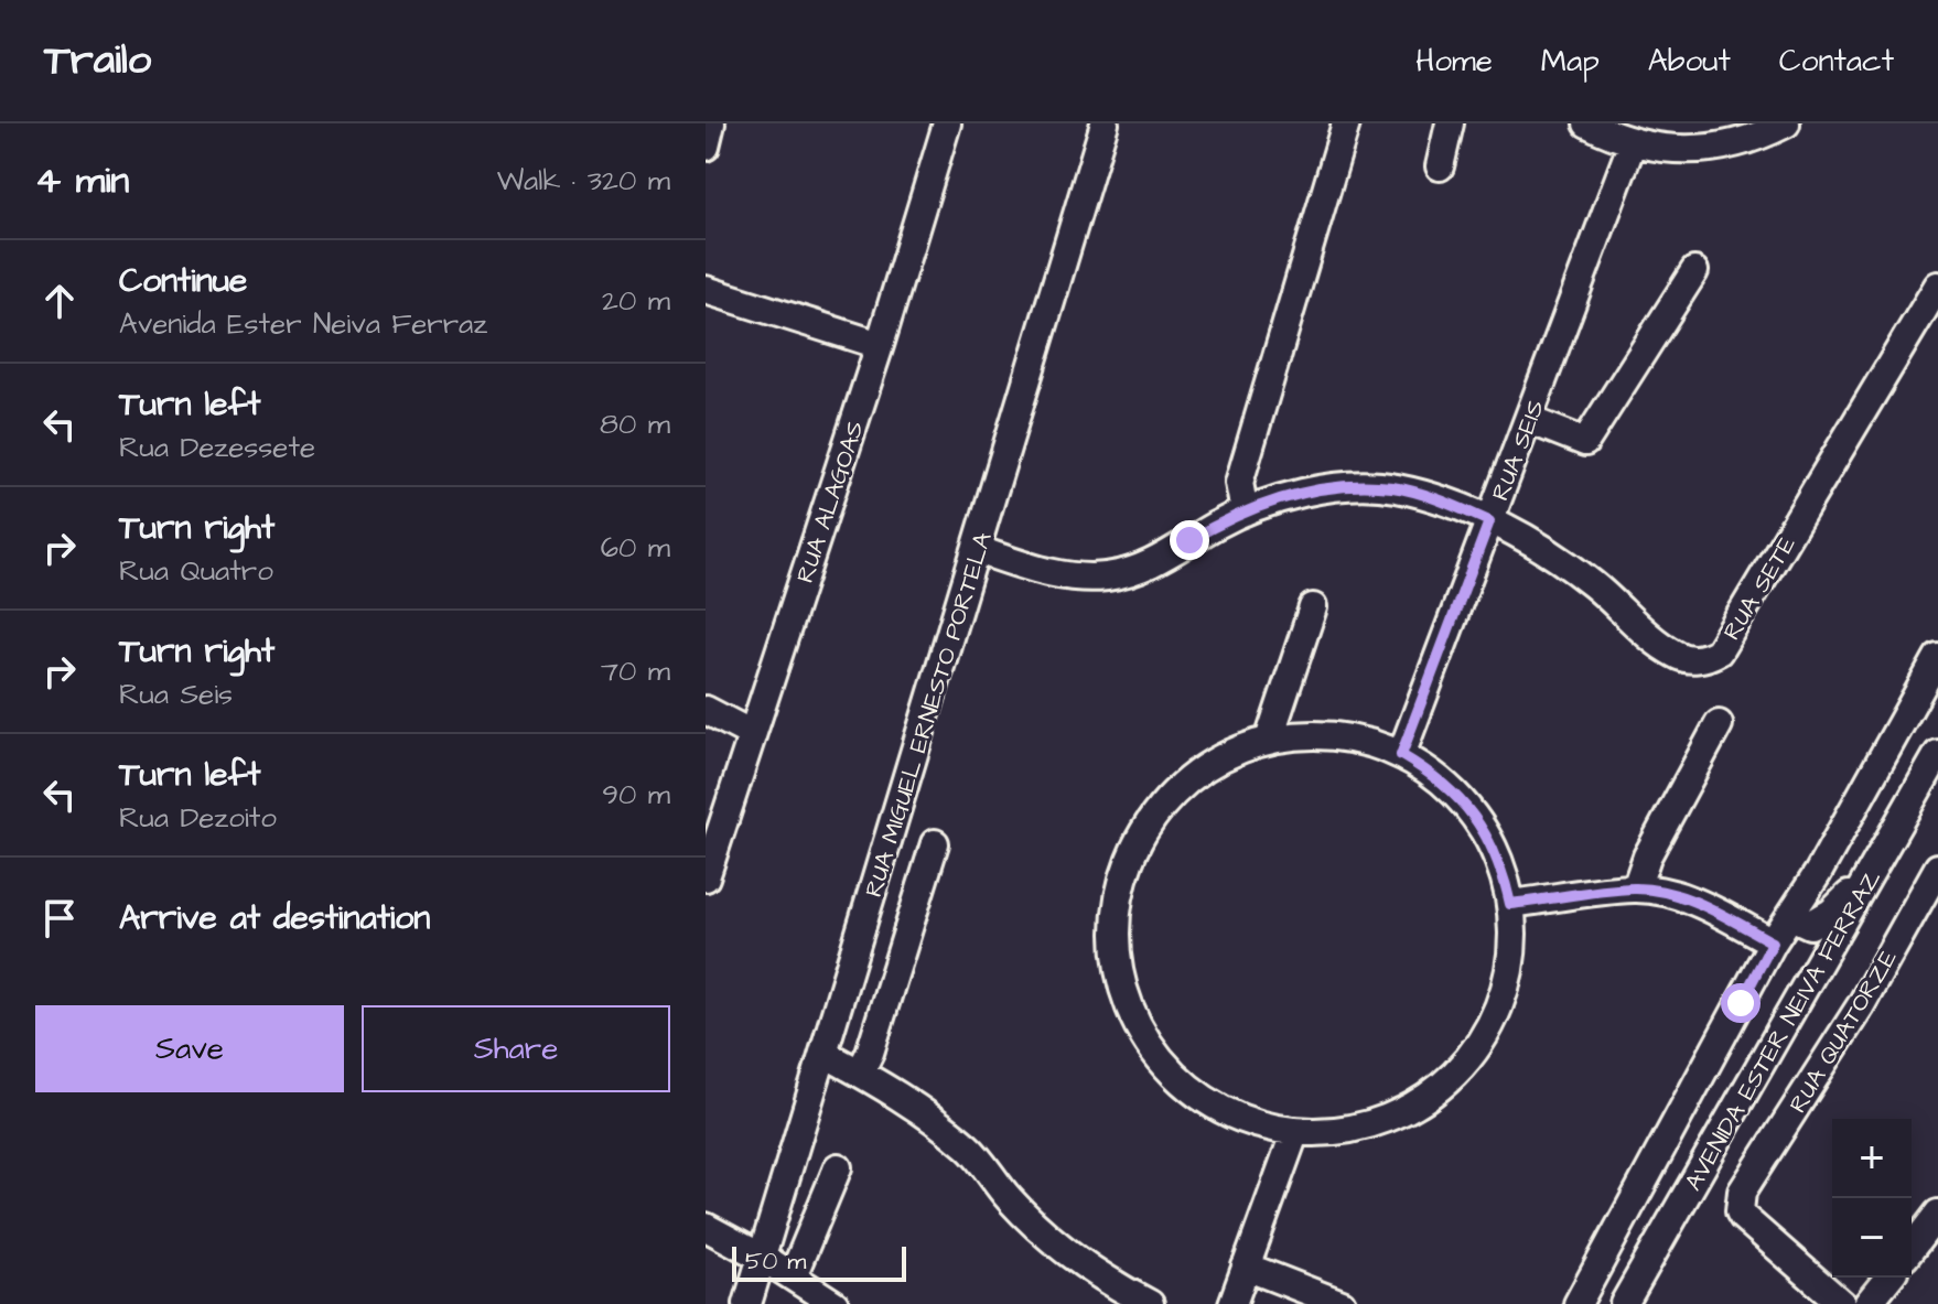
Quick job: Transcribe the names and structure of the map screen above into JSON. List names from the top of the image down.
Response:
{
  "streets": {
    "street": [
      "RUA SEIS",
      "RUA ALAGOAS",
      "RUA SETE",
      "RUA MIGUEL ERNESTO PORTELA",
      "AVENIDA ESTER NEIVA FERRAZ",
      "RUA QUATORZE"
    ]
  },
  "crossings": [
    ["RUA SEIS", "RUA SETE"]
  ],
  "scale_bar": "50 m",
  "page": {
    "header": "Trailo",
    "nav": [
      "Home",
      "Map",
      "About",
      "Contact"
    ],
    "heading": ["4 min", "Walk · 320 m"],
    "list": [
      ["Continue", "Avenida Ester Neiva Ferraz", "20 m"],
      ["Turn left", "Rua Dezessete", "80 m"],
      ["Turn right", "Rua Quatro", "60 m"],
      ["Turn right", "Rua Seis", "70 m"],
      ["Turn left", "Rua Dezoito", "90 m"],
      "Arrive at destination"
    ],
    "buttons": ["Save", "Share"],
    "map_buttons": ["+", "−"],
    "scale": "50 m"
  }
}
